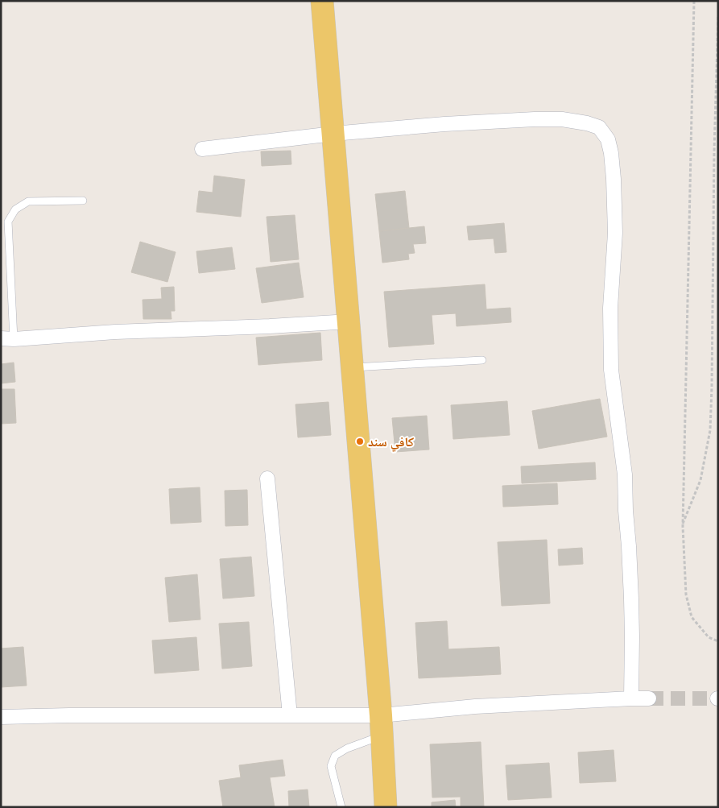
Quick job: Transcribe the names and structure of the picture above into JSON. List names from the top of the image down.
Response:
{
  "places": ["كافي سند"]
}
